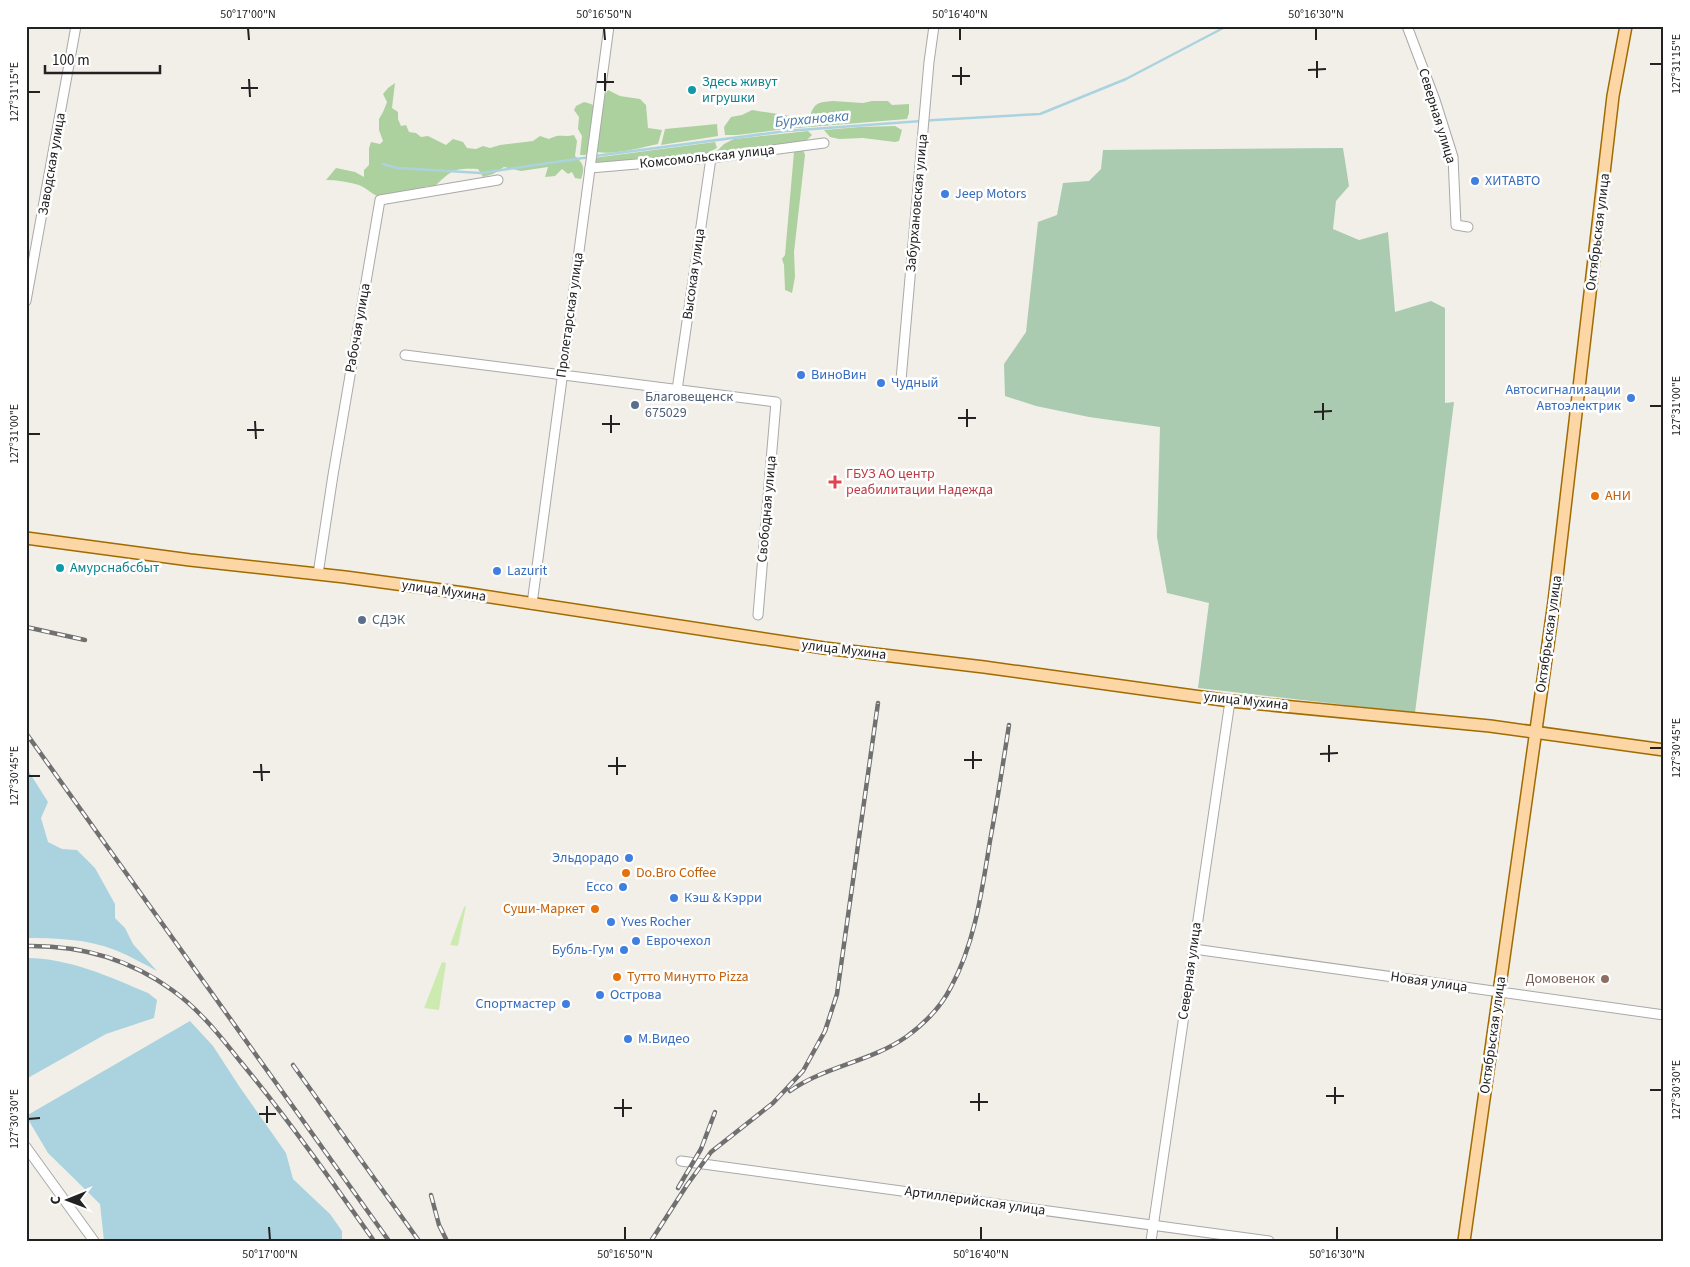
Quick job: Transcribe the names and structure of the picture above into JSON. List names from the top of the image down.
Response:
{
  "streets": {
    "main road": ["Октябрьская улица", "улица Мухина"],
    "street": [
      "Северная улица",
      "Комсомольская улица",
      "Заводская улица",
      "Забурхановская улица",
      "Высокая улица",
      "Пролетарская улица",
      "Рабочая улица",
      "Свободная улица",
      "Новая улица",
      "Артиллерийская улица"
    ]
  },
  "crossings": [
    ["Северная улица", "улица Мухина"],
    ["Северная улица", "Новая улица"],
    ["Северная улица", "Артиллерийская улица"],
    ["Комсомольская улица", "Высокая улица"],
    ["Комсомольская улица", "Пролетарская улица"],
    ["Октябрьская улица", "улица Мухина"],
    ["Октябрьская улица", "Новая улица"],
    ["Высокая улица", "Свободная улица"],
    ["Пролетарская улица", "улица Мухина"],
    ["Рабочая улица", "улица Мухина"]
  ],
  "water": ["Бурхановка"],
  "places": {
    "other": [
      "Здесь живут игрушки",
      "ХИТАВТО",
      "Jeep Motors",
      "ВиноВин",
      "Чудный",
      "Автосигнализации Автоэлектрик",
      "Благовещенск 675029",
      "АНИ",
      "Амурснабсбыт",
      "Lazurit",
      "СДЭК",
      "Эльдорадо",
      "Do.Bro Coffee",
      "Ecco",
      "Кэш & Кэрри",
      "Суши-Маркет",
      "Yves Rocher",
      "Еврочехол",
      "Бубль-Гум",
      "Тутто Минутто Pizza",
      "Домовенок",
      "Острова",
      "Спортмастер",
      "М.Видео"
    ],
    "health": ["ГБУЗ АО центр реабилитации Надежда"]
  },
  "scale_bar": "100 m",
  "north": "left",
  "coordinates": [
    "50°17'00\"N",
    "50°16'50\"N",
    "50°16'40\"N",
    "50°16'30\"N",
    "127°31'15\"E",
    "127°31'00\"E",
    "127°30'45\"E",
    "127°30'30\"E"
  ]
}
